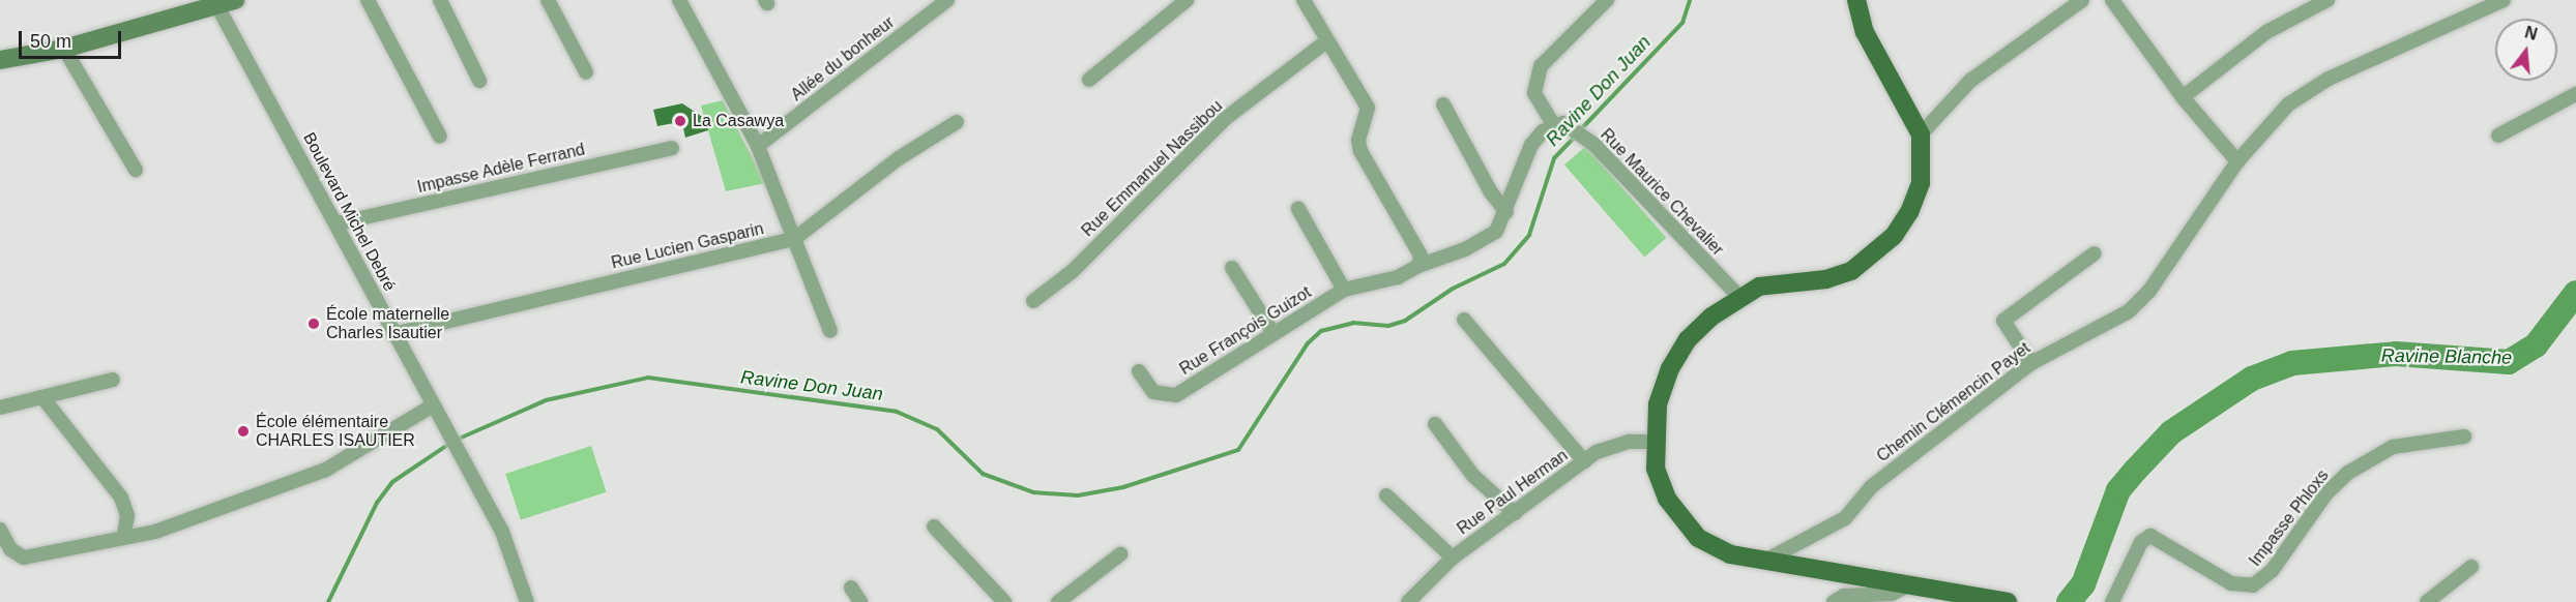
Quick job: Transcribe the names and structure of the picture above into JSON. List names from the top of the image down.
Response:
{
  "streets": {
    "street": [
      "Allée du bonheur",
      "Impasse Adèle Ferrand",
      "Rue Emmanuel Nassibou",
      "Rue Maurice Chevalier",
      "Boulevard Michel Debré",
      "Rue Lucien Gasparin",
      "Rue François Guizot",
      "Chemin Clémencin Payet",
      "Rue Paul Herman",
      "Impasse Phloxs"
    ]
  },
  "crossings": [
    ["Impasse Adèle Ferrand", "Boulevard Michel Debré"],
    ["Boulevard Michel Debré", "Rue Lucien Gasparin"]
  ],
  "water": ["Ravine Don Juan", "Ravine Blanche"],
  "places": ["La Casawya", "École maternelle Charles Isautier", "École élémentaire CHARLES ISAUTIER"],
  "scale_bar": "50 m",
  "north": "top"
}
